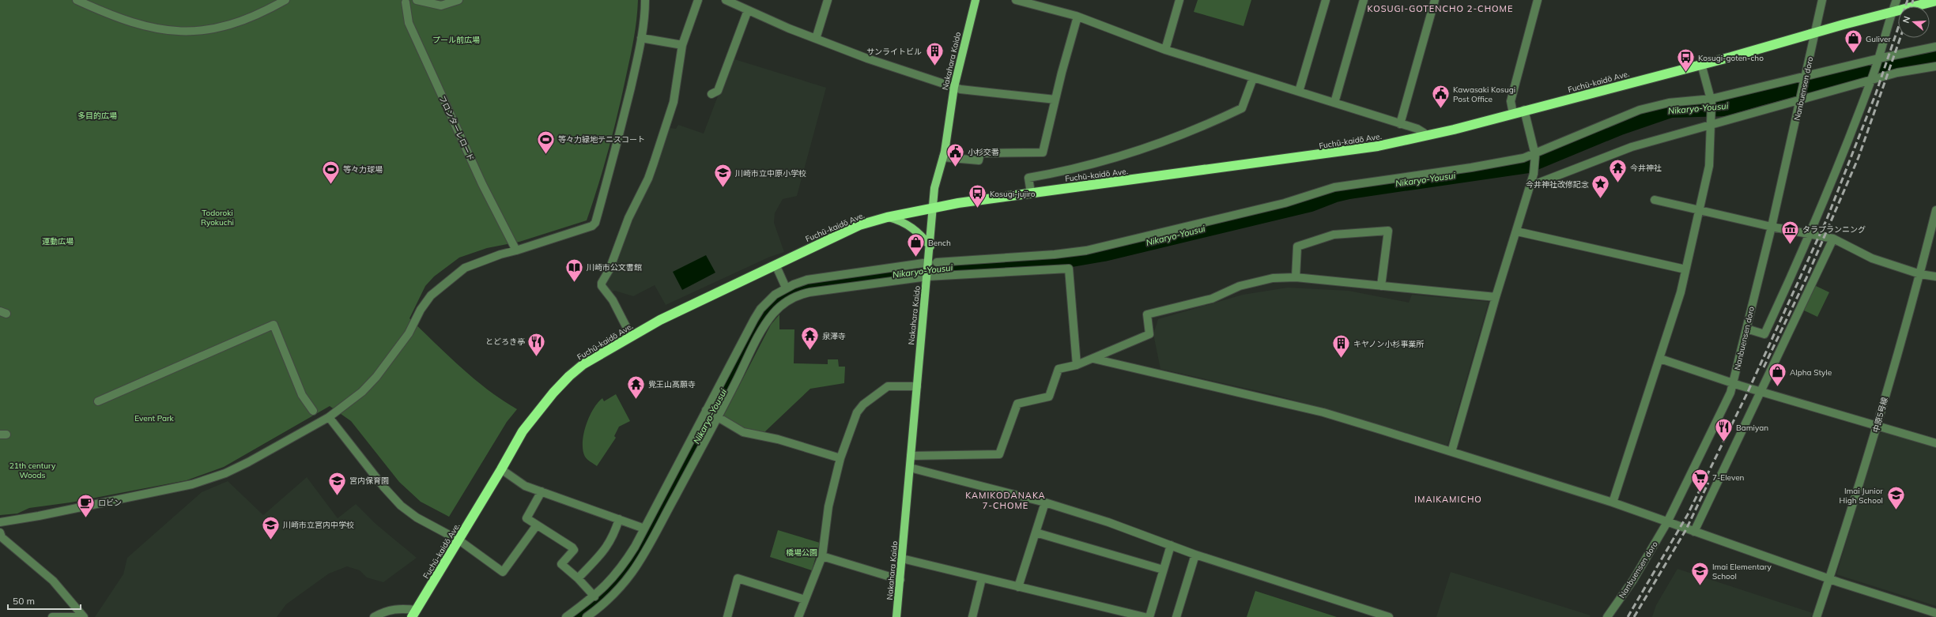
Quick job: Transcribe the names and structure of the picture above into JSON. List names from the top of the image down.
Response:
{
  "streets": {
    "highway": ["Fuchū-kaidō Ave."],
    "main road": ["Nakahara Kaido"],
    "street": ["Nanbuensen doro", "フロンターレロード", "中原5号線"]
  },
  "crossings": [
    ["Nakahara Kaido", "Fuchū-kaidō Ave."],
    ["Fuchū-kaidō Ave.", "Nanbuensen doro"]
  ],
  "districts": ["KOSUGI-GOTENCHO 2-CHOME", "KAMIKODANAKA 7-CHOME", "IMAIKAMICHO"],
  "water": ["Nikaryo-Yousui"],
  "parks": [
    "プール前広場",
    "多目的広場",
    "Todoroki Ryokuchi",
    "運動広場",
    "Event Park",
    "21th century Woods",
    "橋場公園"
  ],
  "places": {
    "shop": ["Guliver", "Bench", "Alpha Style"],
    "building": ["サンライトビル", "キヤノン小杉事業所"],
    "bus stop": ["Kosugi-goten-cho", "Kosugi-jujiro"],
    "public building": ["Kawasaki Kosugi Post Office", "小杉交番"],
    "sports": ["等々力緑地テニスコート", "等々力球場"],
    "temple": ["今井神社", "泉澤寺", "覺王山髙願寺"],
    "school or university": [
      "川崎市立中原小学校",
      "宮内保育園",
      "Imai Junior High School",
      "川崎市立宮内中学校",
      "Imai Elementary School"
    ],
    "place": ["今井神社改修記念"],
    "museum": ["タラプランニング"],
    "library": ["川崎市公文書館"],
    "restaurant": ["とどろき亭", "Bamiyan"],
    "supermarket": ["7-Eleven"],
    "cafe": ["ロビン"]
  },
  "scale_bar": "50 m",
  "north": "left"
}
